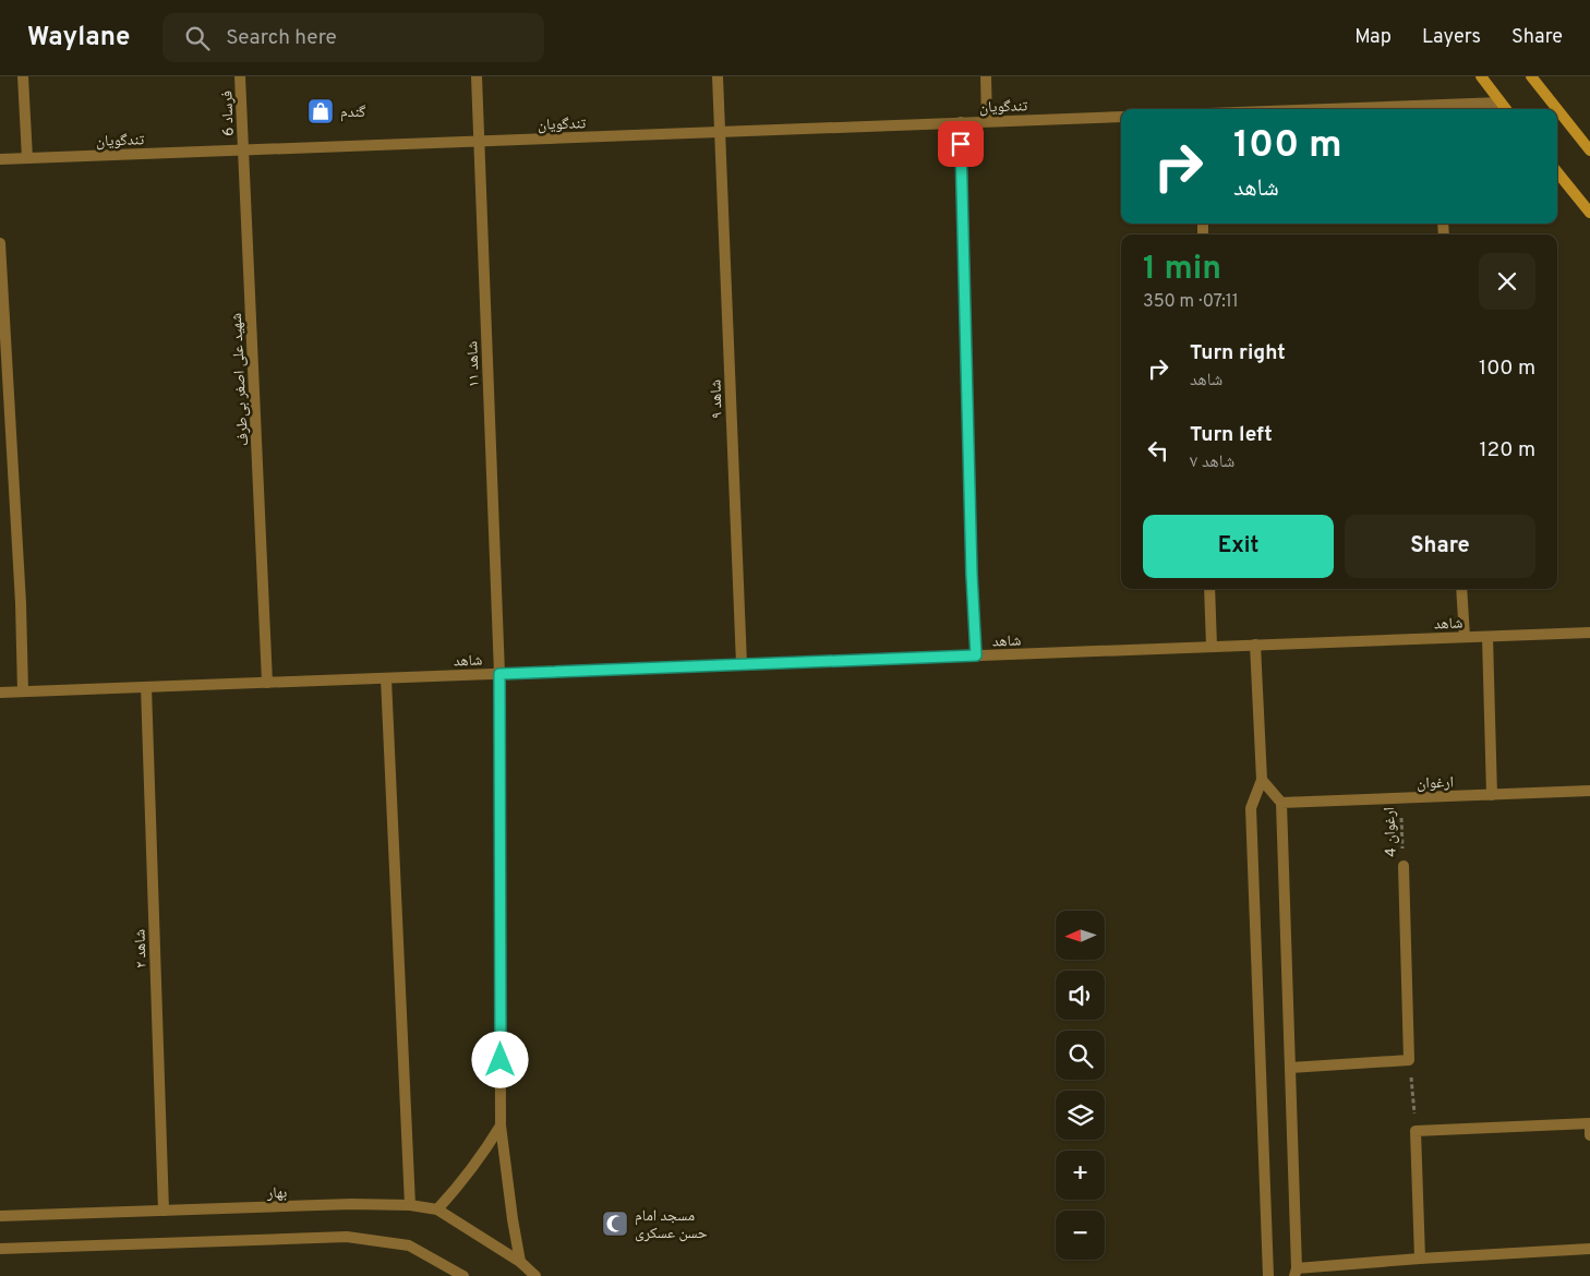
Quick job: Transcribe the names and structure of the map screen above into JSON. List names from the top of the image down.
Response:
{
  "streets": {
    "street": [
      "تندگویان",
      "فرساد 6",
      "شاهد ۱۱",
      "شهید علی اصغر بی‌طرف",
      "شاهد ۹",
      "شاهد",
      "ارغوان",
      "شاهد ۲",
      "بهار"
    ],
    "path": ["ارغوان 4"]
  },
  "crossings": [
    ["تندگویان", "فرساد 6"],
    ["تندگویان", "شاهد ۱۱"],
    ["تندگویان", "شهید علی اصغر بی‌طرف"],
    ["تندگویان", "شاهد ۹"],
    ["فرساد 6", "شهید علی اصغر بی‌طرف"],
    ["شاهد ۱۱", "شاهد"],
    ["شاهد ۱۱", "بهار"],
    ["شهید علی اصغر بی‌طرف", "شاهد"],
    ["شاهد ۹", "شاهد"],
    ["شاهد", "شاهد ۲"],
    ["ارغوان", "ارغوان 4"],
    ["شاهد ۲", "بهار"]
  ],
  "places": {
    "shop": ["گندم"],
    "mosque": ["مسجد امام حسن عسکری"]
  },
  "north": "left",
  "page": {
    "header": "Waylane",
    "search": "Search here",
    "nav": ["Map", "Layers", "Share"],
    "turn": ["100 m", "شاهد"],
    "heading": ["1 min", "350 m · 07:11"],
    "list": [
      {
        "name": "Turn right",
        "note": "شاهد",
        "value": "100 m"
      },
      {
        "name": "Turn left",
        "note": "شاهد ۷",
        "value": "120 m"
      }
    ],
    "buttons": ["Exit", "Share"],
    "map_buttons": ["+", "−"]
  }
}
